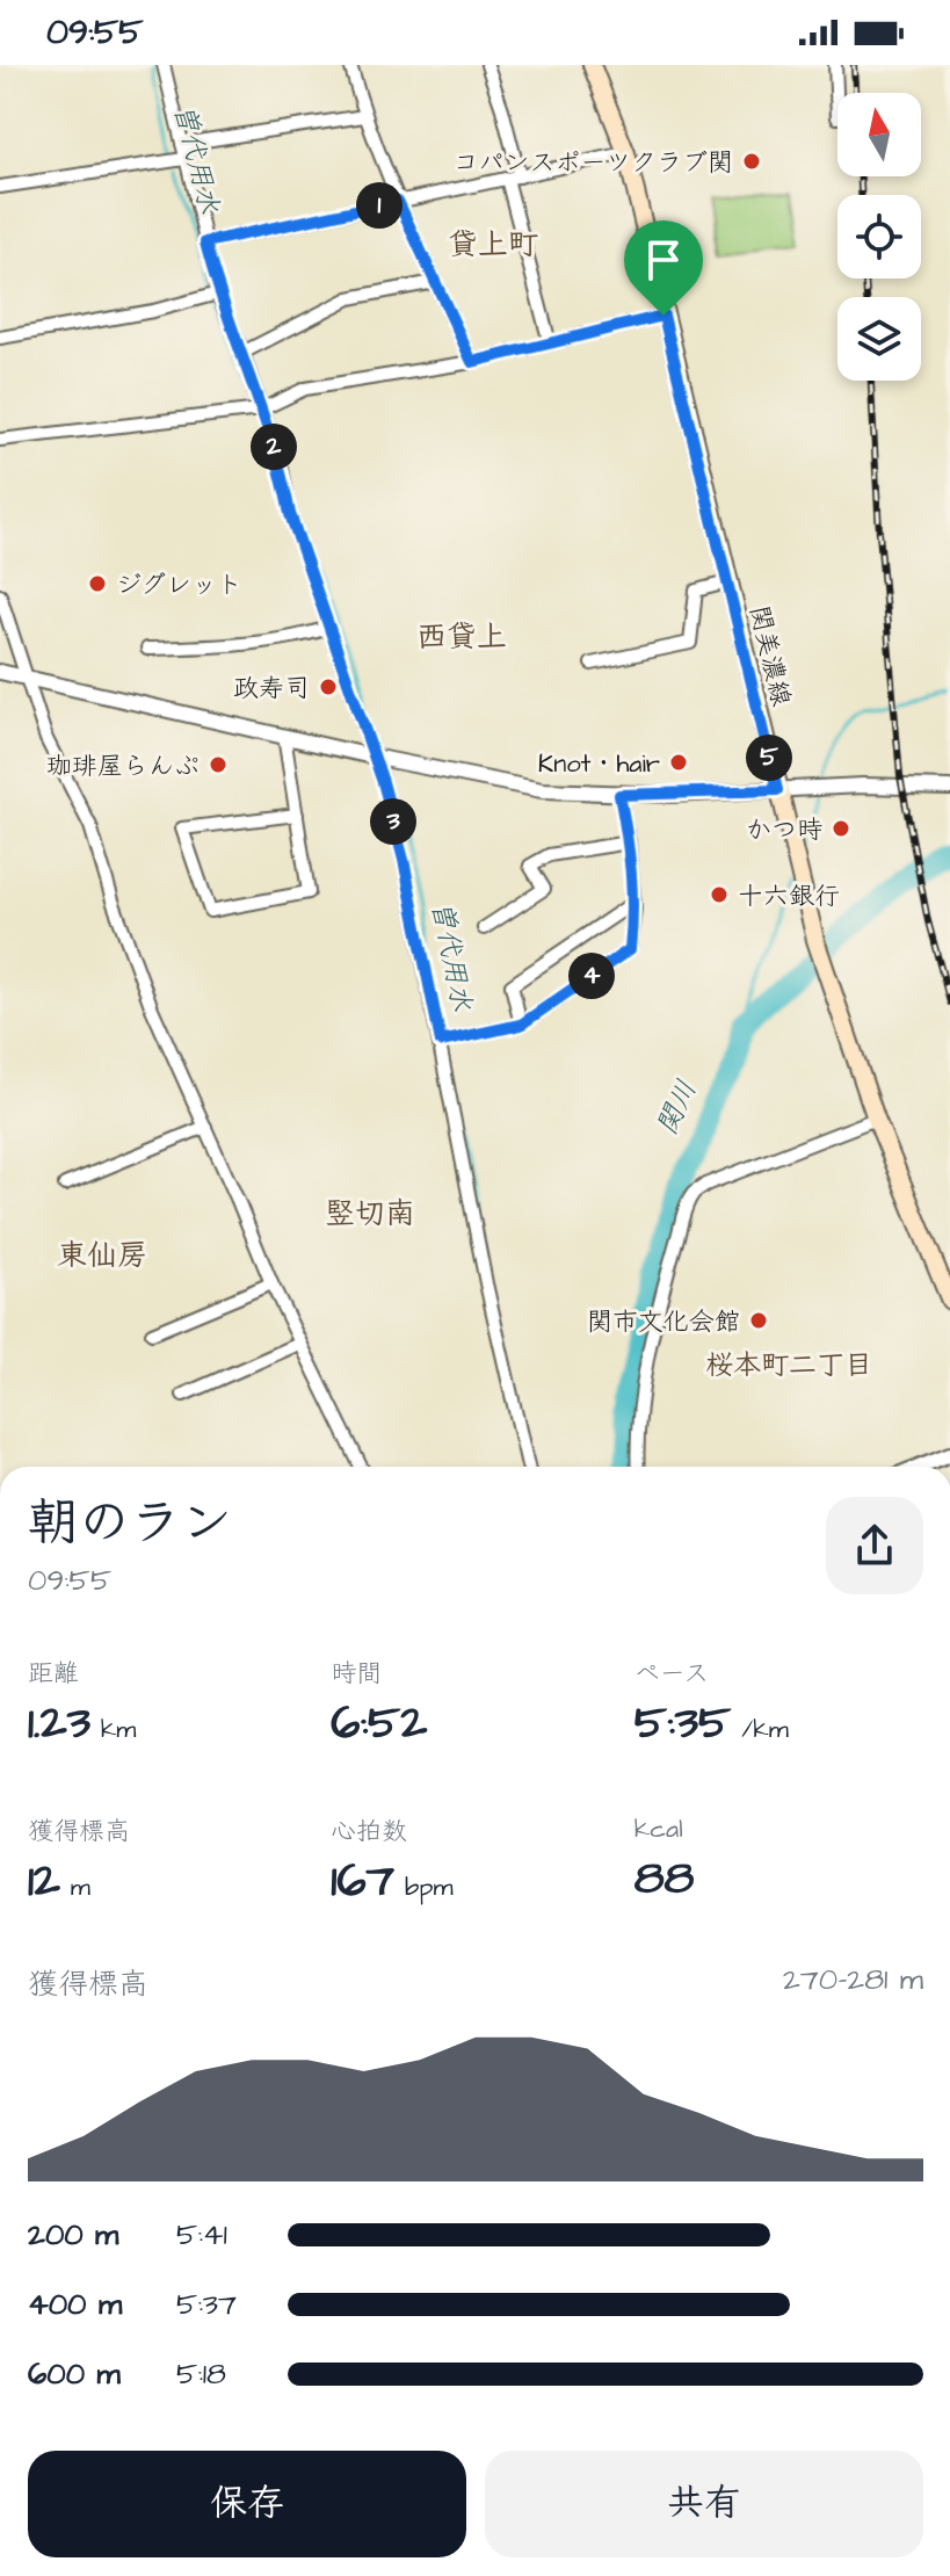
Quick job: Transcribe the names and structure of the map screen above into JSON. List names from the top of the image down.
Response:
{
  "streets": {
    "main road": ["関美濃線"]
  },
  "districts": [
    "貸上町",
    "西貸上",
    "竪切南",
    "東仙房",
    "桜本町二丁目"
  ],
  "water": ["曽代用水", "関川"],
  "places": [
    "コパンスポーツクラブ関",
    "ジグレット",
    "政寿司",
    "Knot・hair",
    "珈琲屋らんぷ",
    "かつ時",
    "十六銀行",
    "関市文化会館"
  ],
  "north": "top",
  "page": {
    "status": "09:55",
    "pins": [
      "1",
      "2",
      "5",
      "3",
      "4"
    ],
    "heading": ["朝のラン", "09:55"],
    "stats": [
      ["距離", "1.23 km"],
      ["時間", "6:52"],
      ["ペース", "5:35 /km"],
      ["獲得標高", "12 m"],
      ["心拍数", "167 bpm"],
      ["kcal", "88"]
    ],
    "chart": ["獲得標高", "270–281 m"],
    "list": [
      {
        "name": "200 m",
        "note": "5:41"
      },
      {
        "name": "400 m",
        "note": "5:37"
      },
      {
        "name": "600 m",
        "note": "5:18"
      }
    ],
    "buttons": ["保存", "共有"]
  }
}
